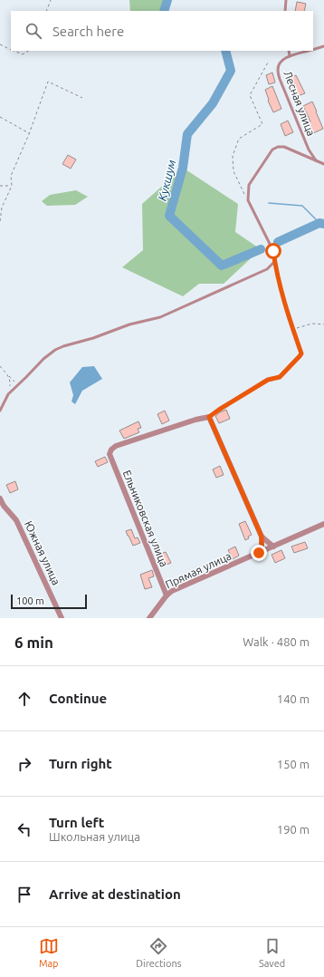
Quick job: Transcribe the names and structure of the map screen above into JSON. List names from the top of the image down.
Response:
{
  "streets": {
    "street": ["Ельниковская улица", "Южная улица", "Прямая улица"],
    "lane": ["Лесная улица"]
  },
  "crossings": [
    ["Ельниковская улица", "Прямая улица"]
  ],
  "water": ["Кукшум"],
  "scale_bar": "100 m",
  "page": {
    "search": "Search here",
    "scale": "100 m",
    "heading": ["6 min", "Walk · 480 m"],
    "list": [
      ["Continue", "140 m"],
      ["Turn right", "150 m"],
      ["Turn left", "Школьная улица", "190 m"],
      "Arrive at destination"
    ],
    "nav": ["Map", "Directions", "Saved"]
  }
}
